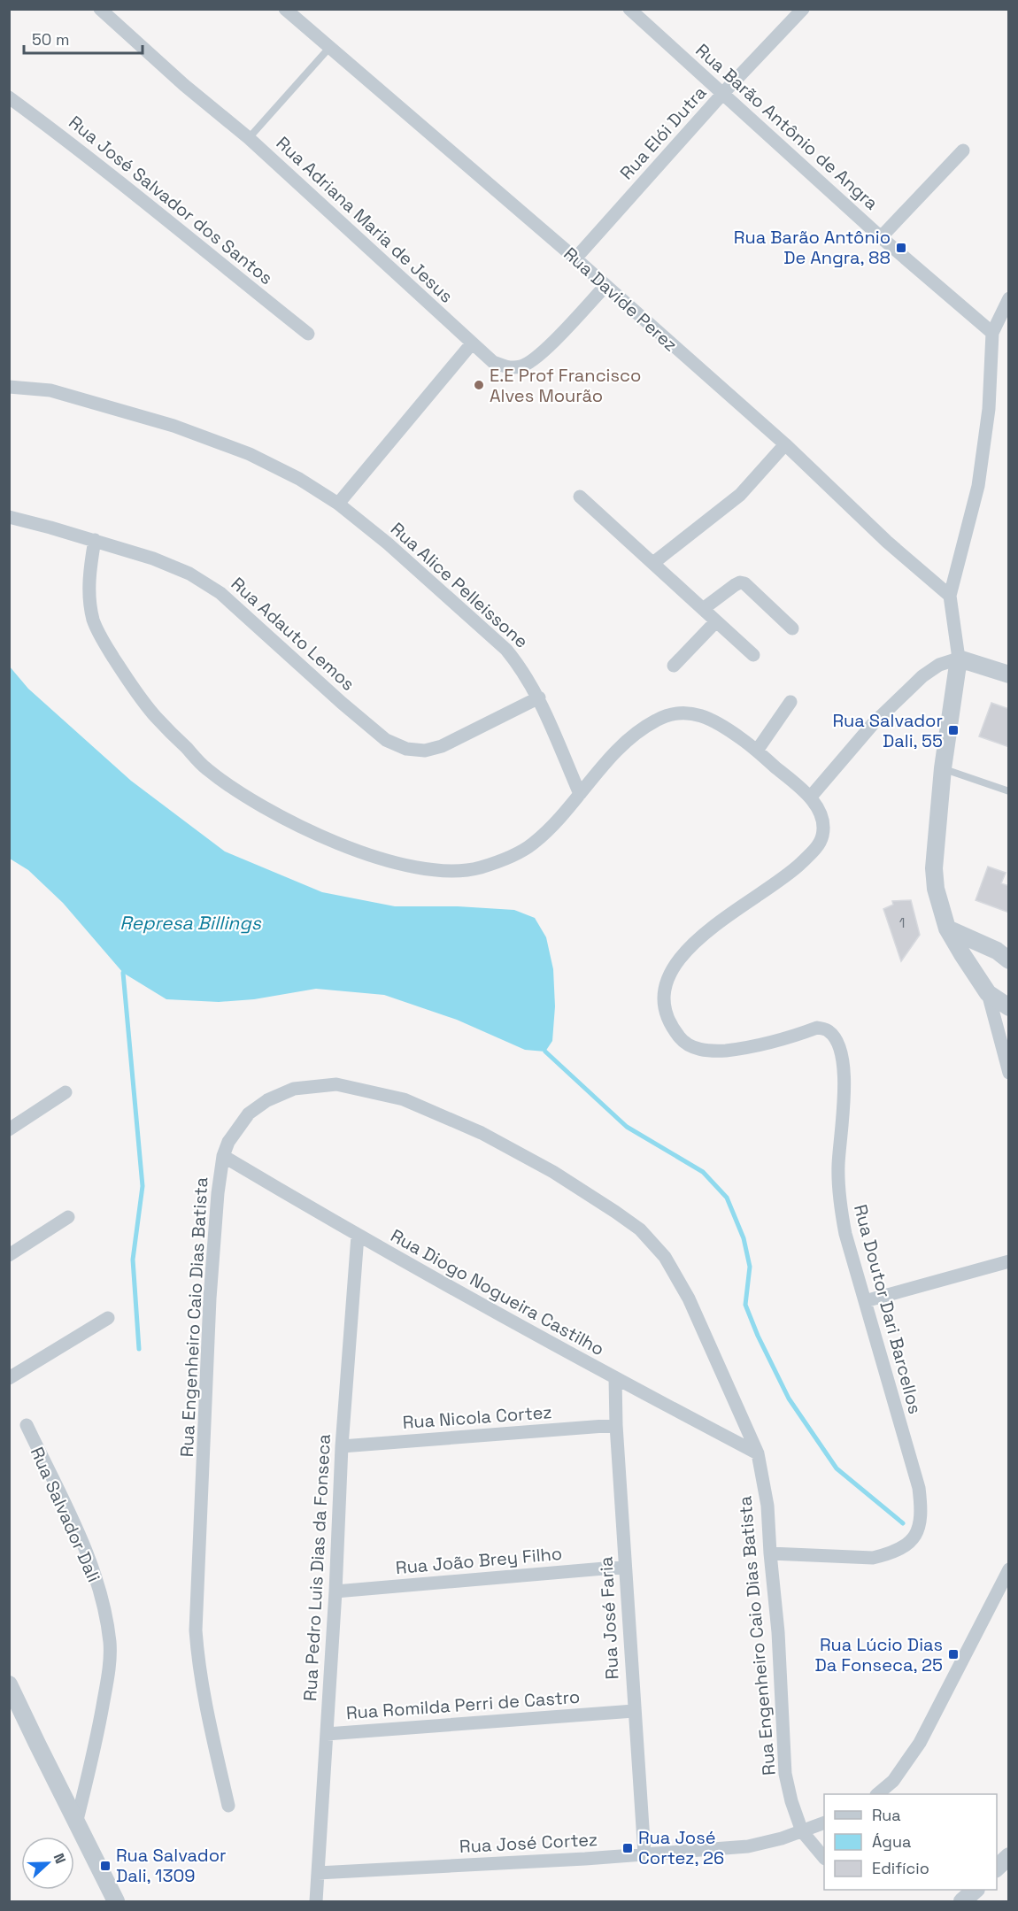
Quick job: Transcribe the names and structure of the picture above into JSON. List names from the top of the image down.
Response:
{
  "streets": {
    "street": [
      "Rua Barão Antônio de Angra",
      "Rua Elói Dutra",
      "Rua José Salvador dos Santos",
      "Rua Adriana Maria de Jesus",
      "Rua Davide Perez",
      "Rua Alice Pelleissone",
      "Rua Adauto Lemos",
      "Rua Diogo Nogueira Castilho",
      "Rua Doutor Dari Barcellos",
      "Rua Engenheiro Caio Dias Batista",
      "Rua Nicola Cortez",
      "Rua Salvador Dali",
      "Rua João Brey Filho",
      "Rua Pedro Luis Dias da Fonseca",
      "Rua José Faria",
      "Rua Romilda Perri de Castro",
      "Rua José Cortez"
    ]
  },
  "crossings": [
    ["Rua Barão Antônio de Angra", "Rua Elói Dutra"],
    ["Rua Elói Dutra", "Rua Davide Perez"],
    ["Rua Adriana Maria de Jesus", "Rua Davide Perez"],
    ["Rua Alice Pelleissone", "Rua Adauto Lemos"],
    ["Rua Alice Pelleissone", "Rua Doutor Dari Barcellos"],
    ["Rua Adauto Lemos", "Rua Doutor Dari Barcellos"],
    ["Rua Diogo Nogueira Castilho", "Rua Engenheiro Caio Dias Batista"],
    ["Rua Diogo Nogueira Castilho", "Rua Pedro Luis Dias da Fonseca"],
    ["Rua Diogo Nogueira Castilho", "Rua José Faria"],
    ["Rua Doutor Dari Barcellos", "Rua Engenheiro Caio Dias Batista"],
    ["Rua Engenheiro Caio Dias Batista", "Rua José Cortez"],
    ["Rua Nicola Cortez", "Rua Pedro Luis Dias da Fonseca"],
    ["Rua Nicola Cortez", "Rua José Faria"],
    ["Rua João Brey Filho", "Rua Pedro Luis Dias da Fonseca"],
    ["Rua João Brey Filho", "Rua José Faria"],
    ["Rua Pedro Luis Dias da Fonseca", "Rua Romilda Perri de Castro"],
    ["Rua Pedro Luis Dias da Fonseca", "Rua José Cortez"],
    ["Rua José Faria", "Rua Romilda Perri de Castro"],
    ["Rua José Faria", "Rua José Cortez"]
  ],
  "water": ["Represa Billings"],
  "places": {
    "transit": [
      "Rua Barão Antônio De Angra, 88",
      "Rua Salvador Dali, 55",
      "Rua Lúcio Dias Da Fonseca, 25",
      "Rua José Cortez, 26",
      "Rua Salvador Dali, 1309"
    ],
    "other": ["E.E Prof Francisco Alves Mourão"]
  },
  "house_numbers": ["1"],
  "legend": ["Rua", "Água", "Edifício"],
  "scale_bar": "50 m",
  "north": "right"
}
